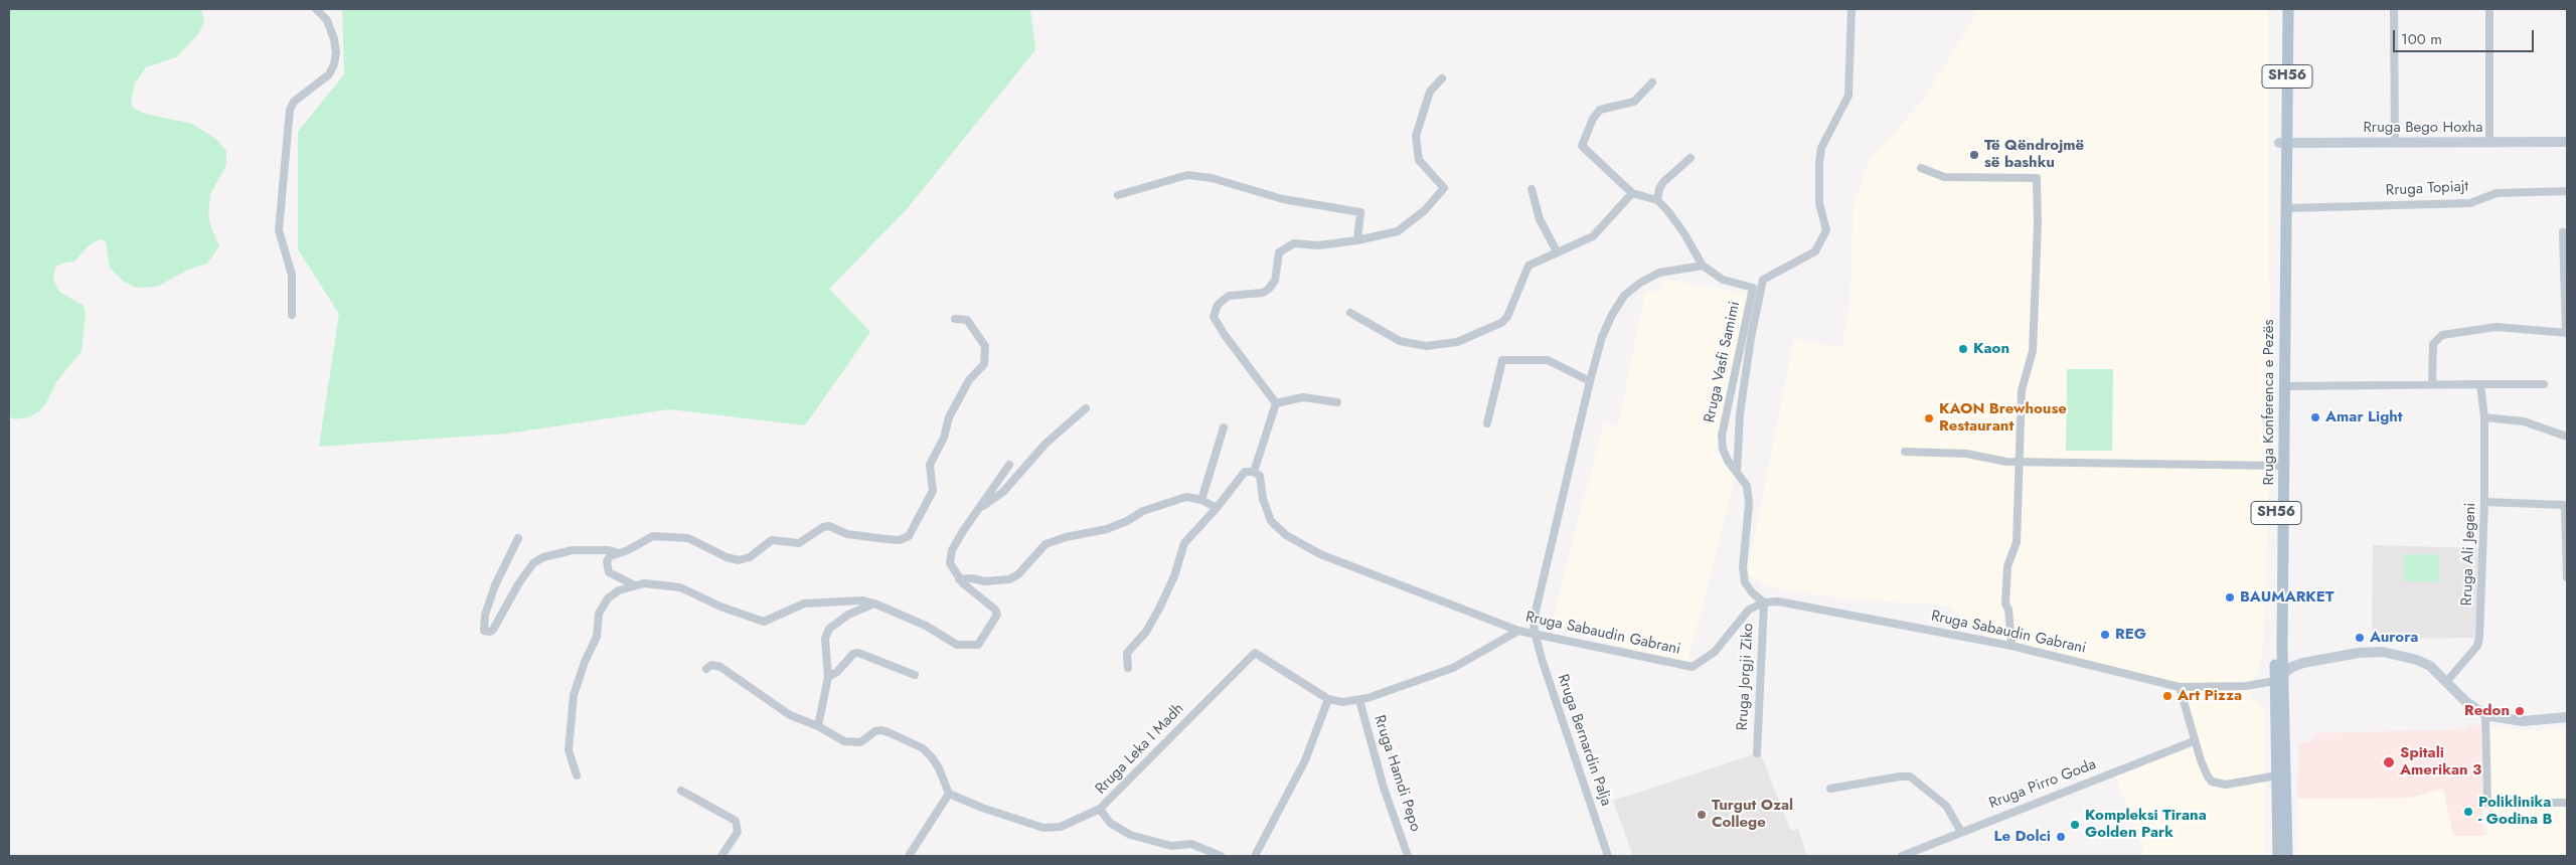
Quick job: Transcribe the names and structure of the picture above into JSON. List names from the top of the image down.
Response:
{
  "streets": {
    "main road": ["SH56", "Rruga Bego Hoxha", "Rruga Konferenca e Pezës"],
    "street": [
      "Rruga Topiajt",
      "Rruga Vasfi Samimi",
      "Rruga Ali Jegeni",
      "Rruga Sabaudin Gabrani",
      "Rruga Jorgji Ziko",
      "Rruga Bernardin Palja",
      "Rruga Leka I Madh",
      "Rruga Hamdi Pepo",
      "Rruga Pirro Goda"
    ]
  },
  "crossings": [
    ["Rruga Bego Hoxha", "Rruga Konferenca e Pezës"],
    ["Rruga Topiajt", "Rruga Konferenca e Pezës"],
    ["Rruga Konferenca e Pezës", "Rruga Sabaudin Gabrani"],
    ["Rruga Sabaudin Gabrani", "Rruga Jorgji Ziko"],
    ["Rruga Sabaudin Gabrani", "Rruga Bernardin Palja"],
    ["Rruga Sabaudin Gabrani", "Rruga Leka I Madh"],
    ["Rruga Leka I Madh", "Rruga Hamdi Pepo"]
  ],
  "places": [
    "Të Qëndrojmë së bashku",
    "Kaon",
    "Amar Light",
    "KAON Brewhouse Restaurant",
    "BAUMARKET",
    "REG",
    "Aurora",
    "Art Pizza",
    "Redon",
    "Spitali Amerikan 3",
    "Poliklinika - Godina B",
    "Turgut Ozal College",
    "Kompleksi Tirana Golden Park",
    "Le Dolci"
  ],
  "scale_bar": "100 m"
}
